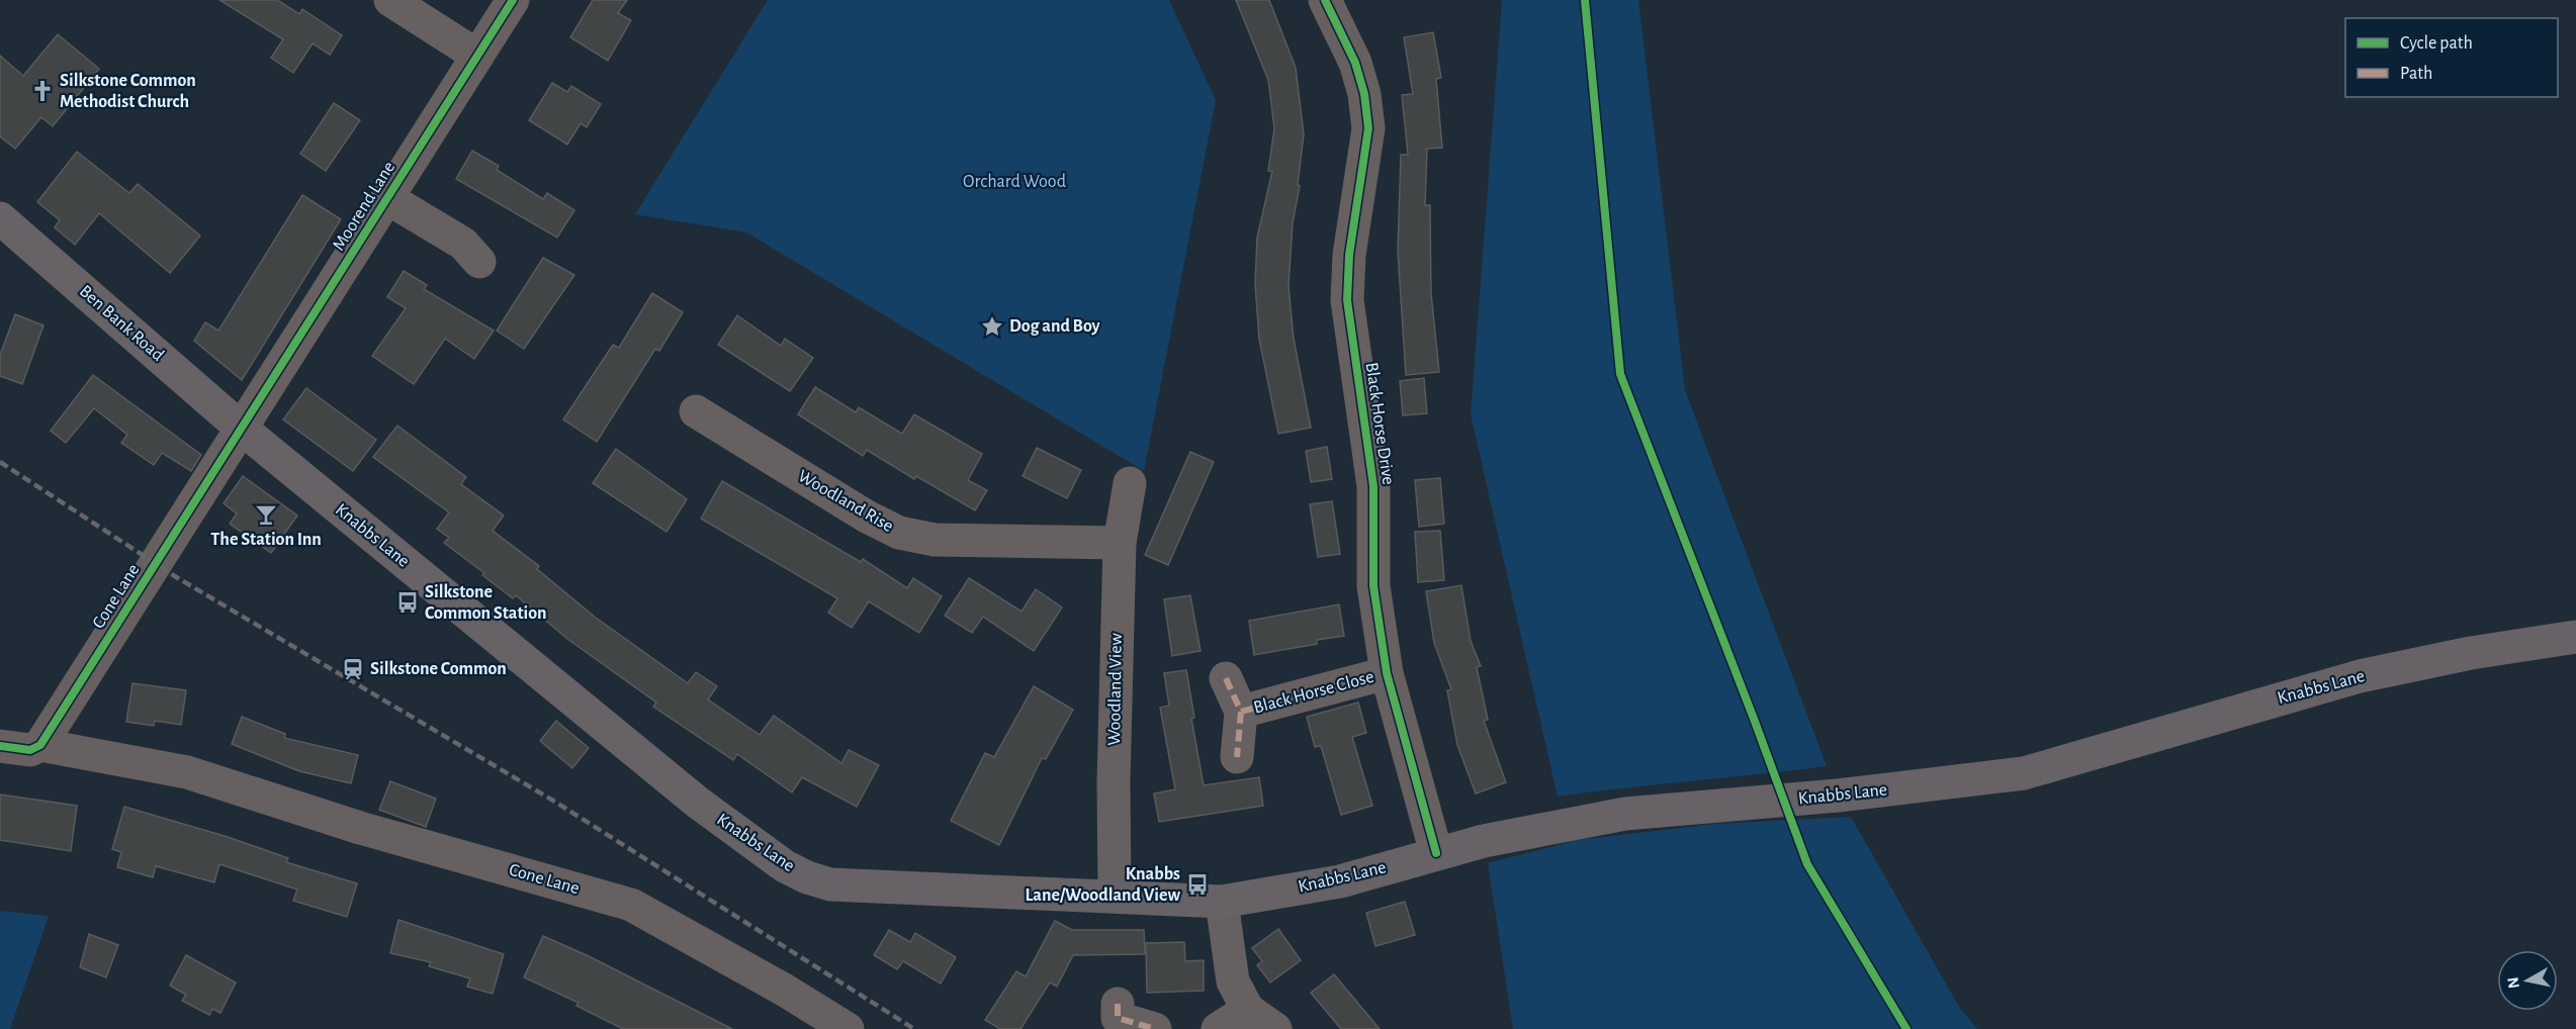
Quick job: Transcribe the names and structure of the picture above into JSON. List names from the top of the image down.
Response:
{
  "streets": {
    "main road": ["Ben Bank Road", "Knabbs Lane"],
    "street": [
      "Moorend Lane",
      "Black Horse Drive",
      "Woodland Rise",
      "Cone Lane",
      "Woodland View",
      "Black Horse Close"
    ]
  },
  "crossings": [
    ["Moorend Lane", "Ben Bank Road"],
    ["Moorend Lane", "Knabbs Lane"],
    ["Moorend Lane", "Cone Lane"],
    ["Ben Bank Road", "Knabbs Lane"],
    ["Ben Bank Road", "Cone Lane"],
    ["Black Horse Drive", "Knabbs Lane"],
    ["Black Horse Drive", "Black Horse Close"],
    ["Woodland Rise", "Woodland View"],
    ["Knabbs Lane", "Cone Lane"],
    ["Knabbs Lane", "Woodland View"]
  ],
  "parks": ["Orchard Wood"],
  "places": {
    "church": ["Silkstone Common Methodist Church"],
    "place": ["Dog and Boy"],
    "bar": ["The Station Inn"],
    "bus stop": ["Silkstone Common Station", "Knabbs Lane/Woodland View"],
    "station": ["Silkstone Common"]
  },
  "legend": ["Cycle path", "Path"],
  "north": "left"
}
